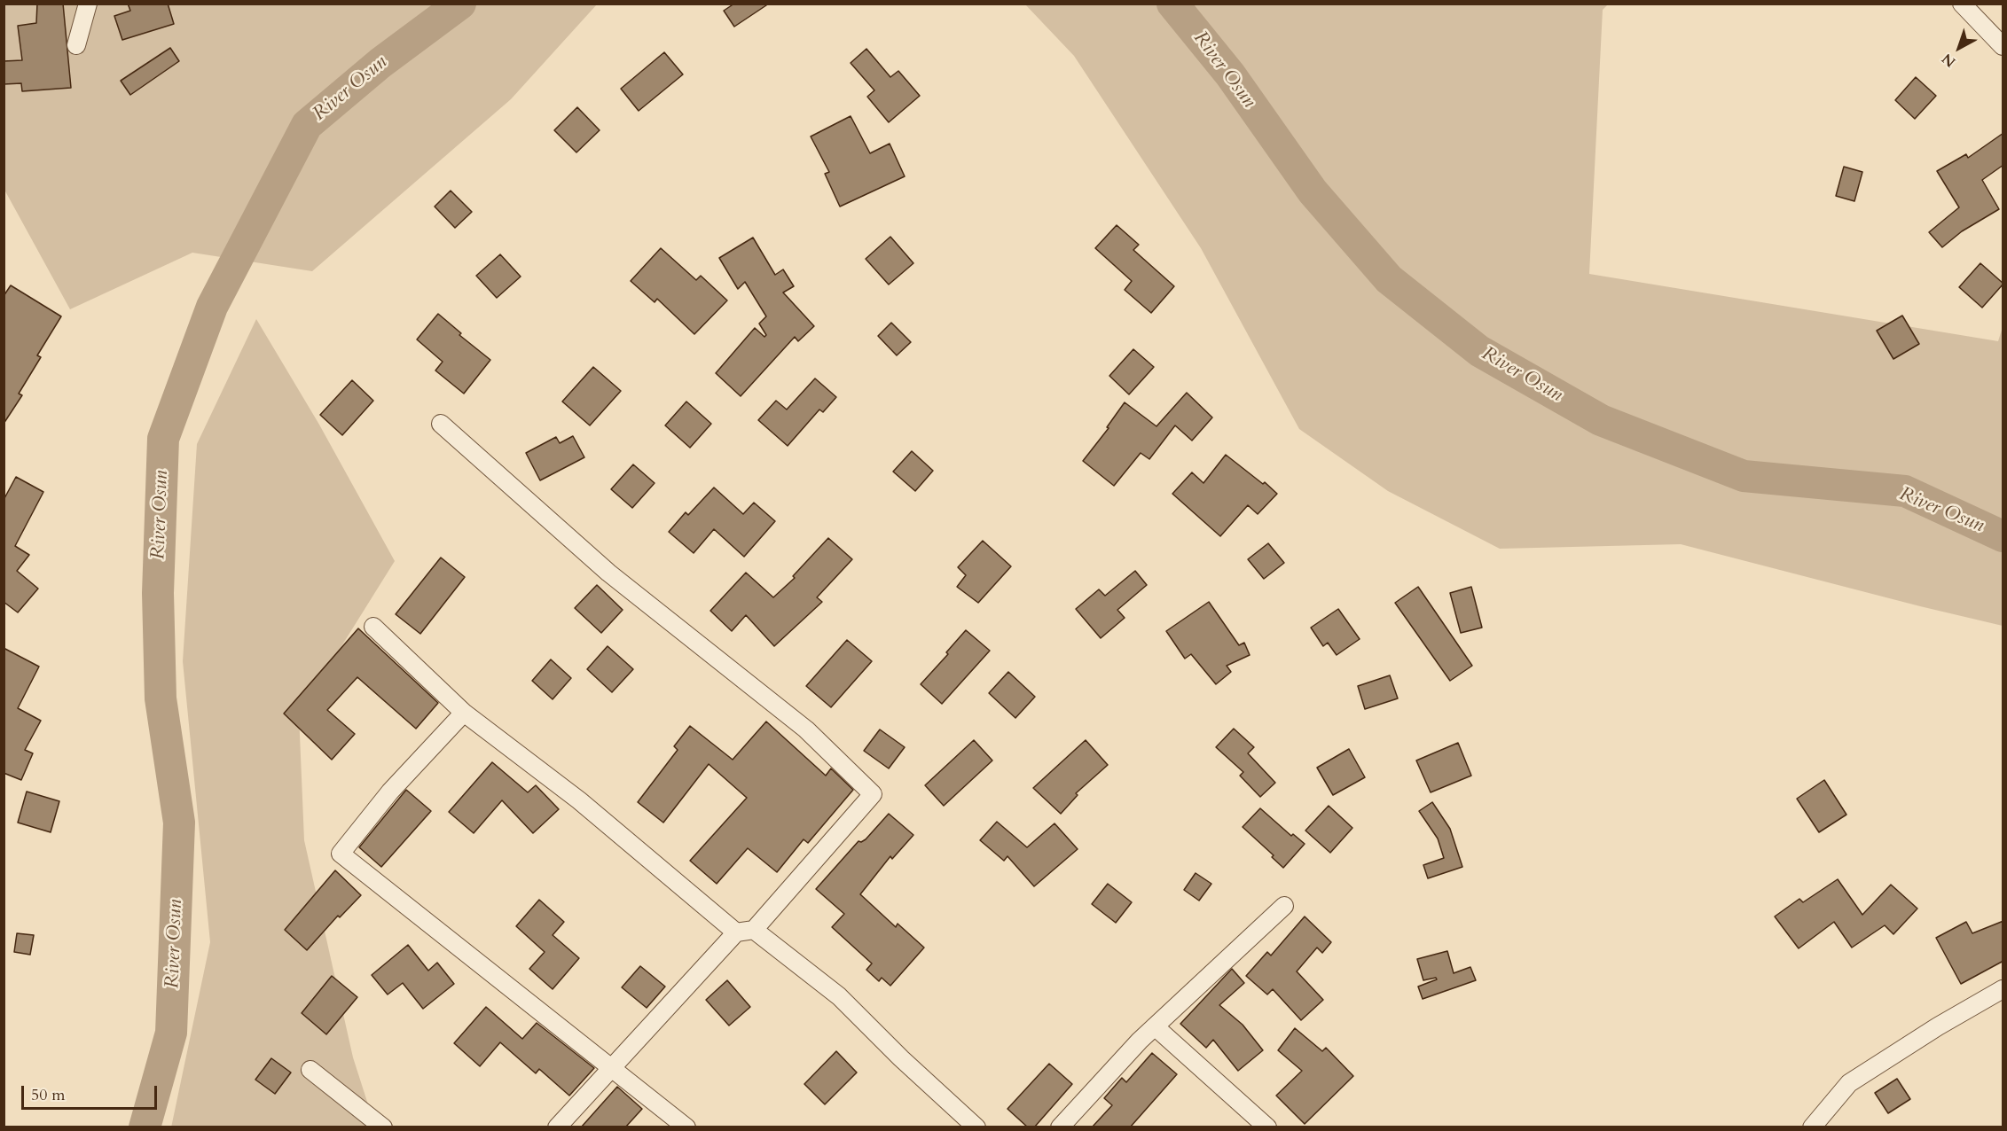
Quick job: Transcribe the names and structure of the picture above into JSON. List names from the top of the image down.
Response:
{
  "water": ["River Osun"],
  "scale_bar": "50 m",
  "north": "bottom left"
}
